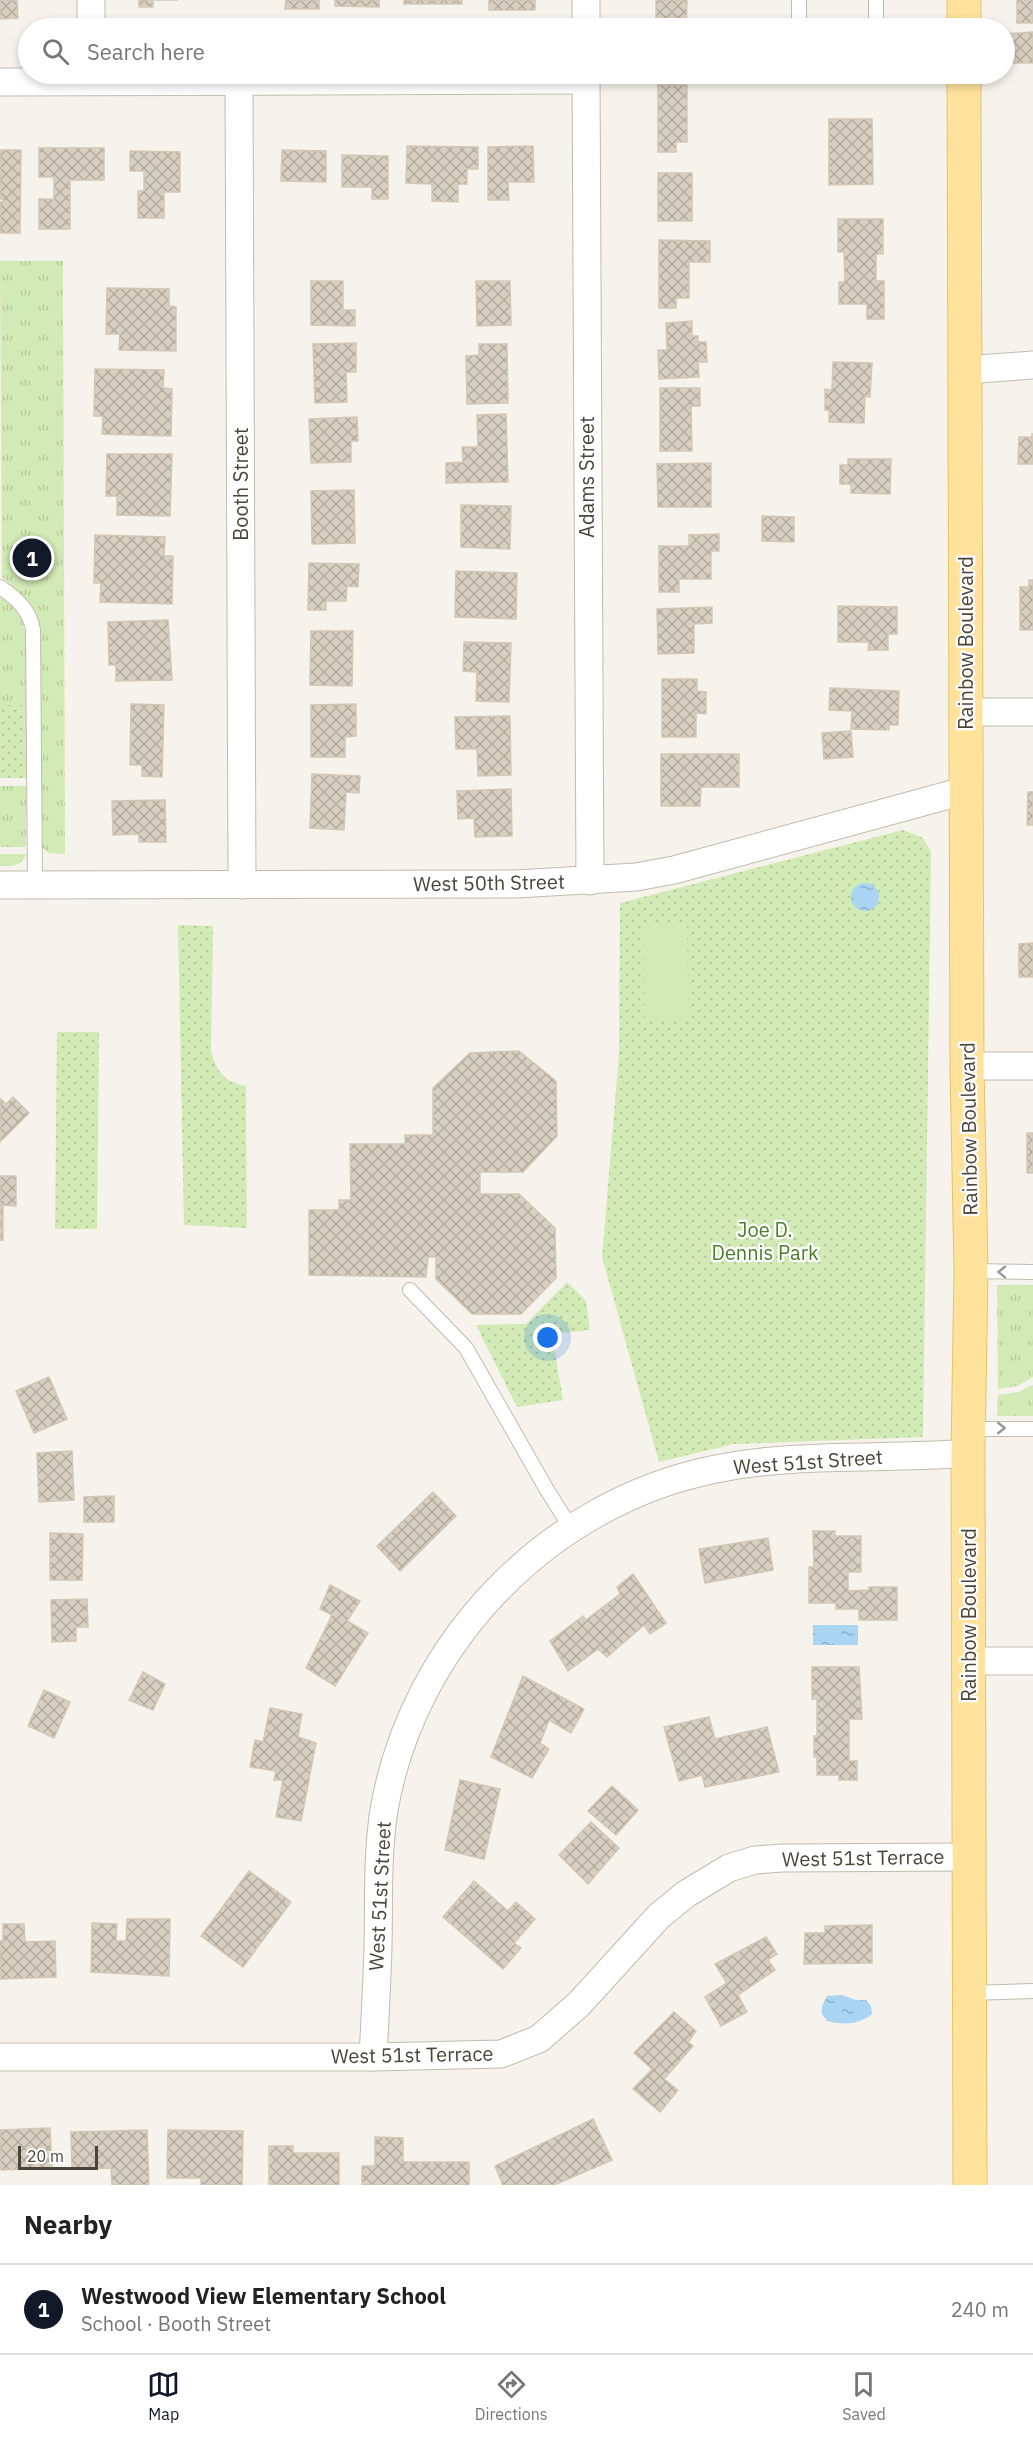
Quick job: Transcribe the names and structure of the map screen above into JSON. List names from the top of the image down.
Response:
{
  "streets": {
    "main road": ["Rainbow Boulevard"],
    "street": [
      "Adams Street",
      "Booth Street",
      "West 50th Street",
      "West 51st Street",
      "West 51st Terrace"
    ]
  },
  "crossings": [
    ["Adams Street", "West 50th Street"],
    ["Booth Street", "West 50th Street"],
    ["Rainbow Boulevard", "West 50th Street"],
    ["Rainbow Boulevard", "West 51st Street"],
    ["Rainbow Boulevard", "West 51st Terrace"],
    ["West 51st Street", "West 51st Terrace"]
  ],
  "parks": ["Joe D. Dennis Park"],
  "scale_bar": "20 m",
  "page": {
    "search": "Search here",
    "pins": "1",
    "scale": "20 m",
    "heading": "Nearby",
    "list": [
      {
        "mark": "1",
        "name": "Westwood View Elementary School",
        "note": "School · Booth Street",
        "value": "240 m"
      }
    ],
    "nav": ["Map", "Directions", "Saved"]
  }
}
